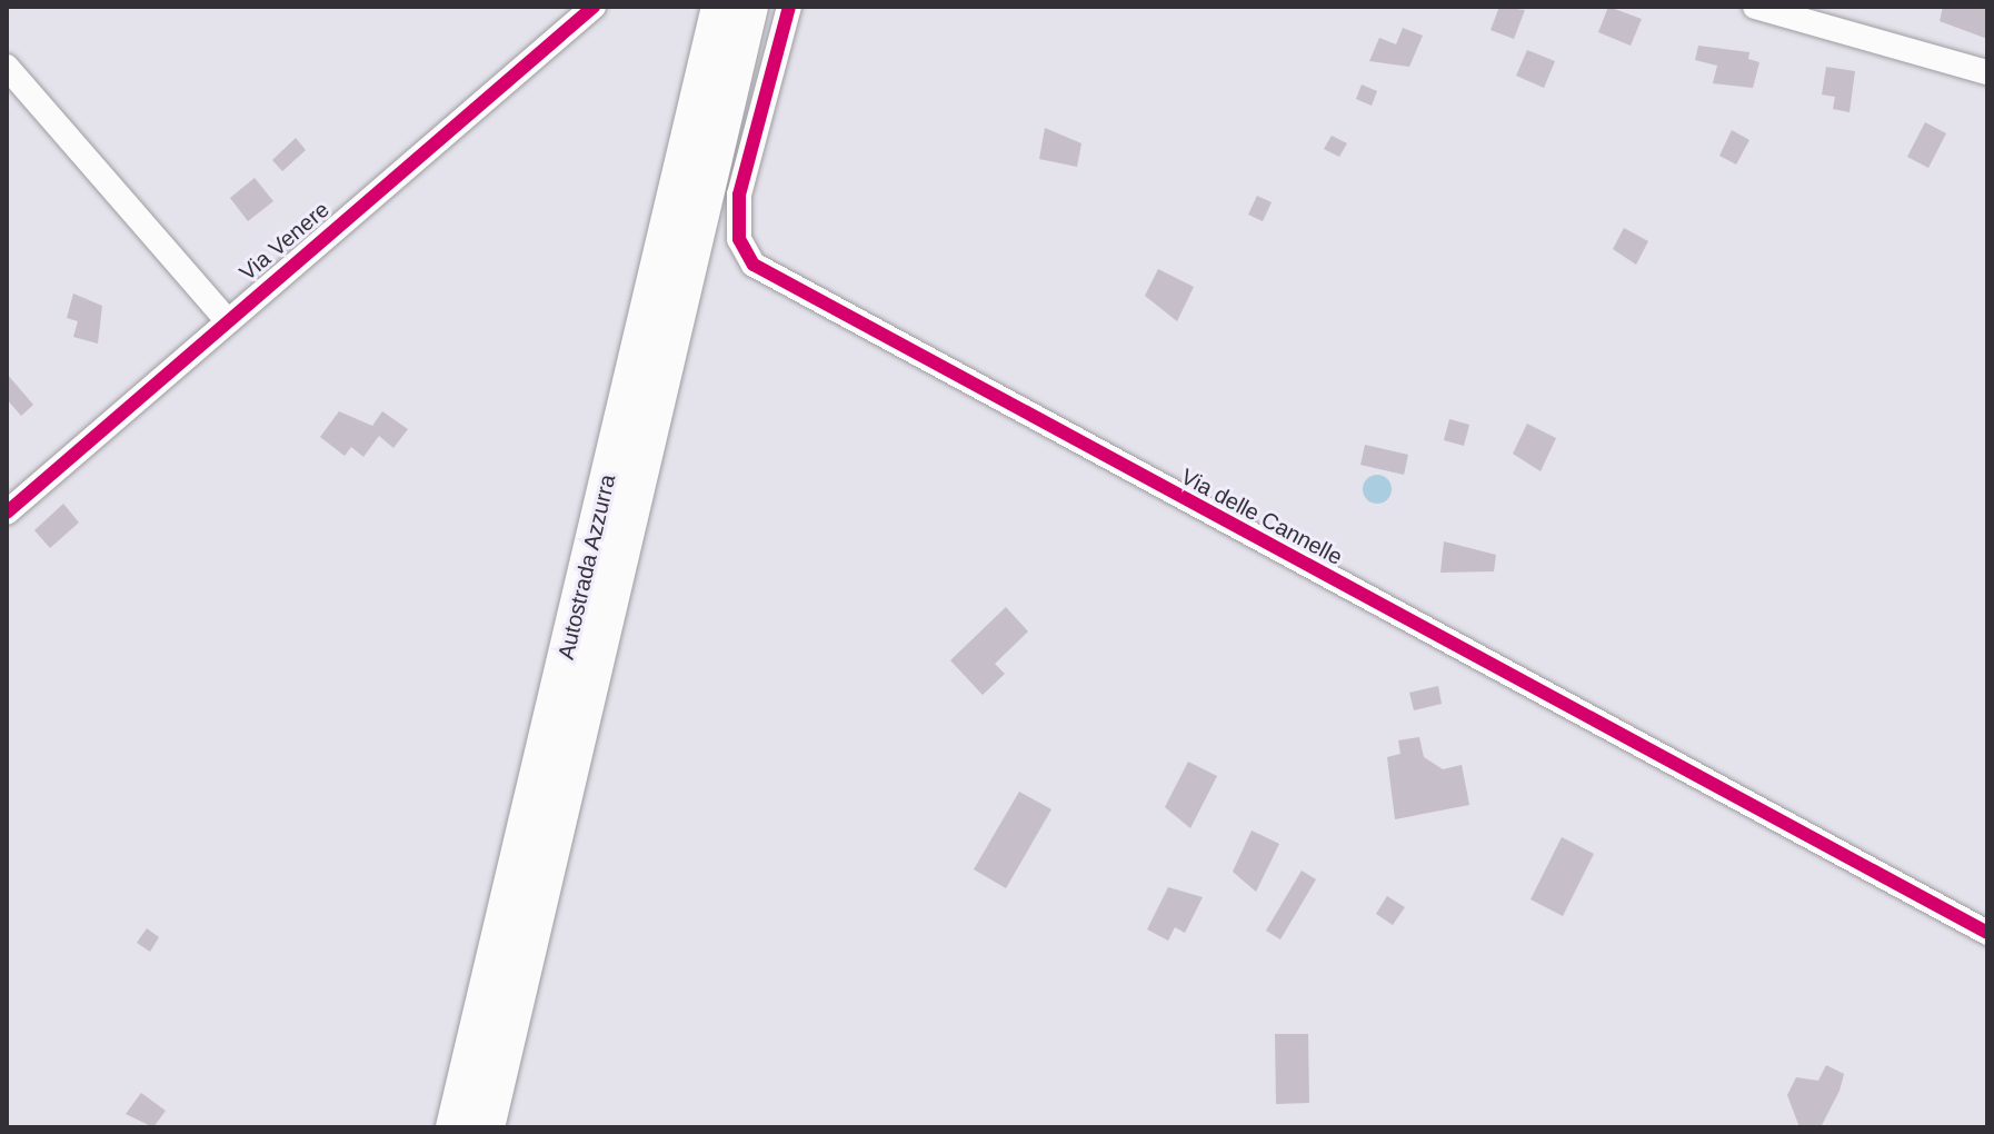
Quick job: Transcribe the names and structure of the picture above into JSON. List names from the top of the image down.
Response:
{
  "streets": {
    "highway": ["Autostrada Azzurra"],
    "street": ["Via Venere", "Via delle Cannelle"]
  }
}
